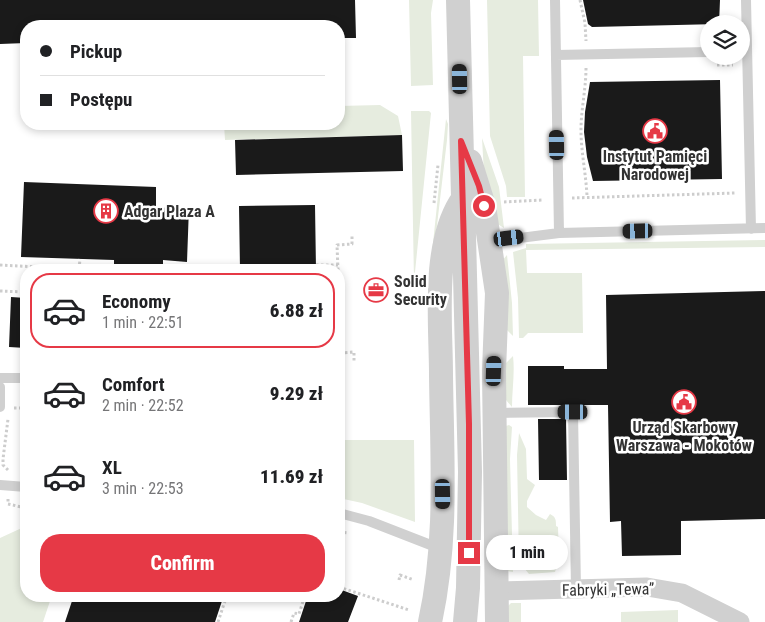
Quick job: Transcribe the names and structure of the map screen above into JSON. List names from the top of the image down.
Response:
{
  "streets": {
    "street": ["Fabryki „Tewa”"]
  },
  "places": {
    "public building": ["Instytut Pamięci Narodowej", "Urząd Skarbowy Warszawa - Mokotów"],
    "building": ["Adgar Plaza A"],
    "office": ["Solid Security"]
  },
  "page": {
    "banner": ["Pickup", "Postępu"],
    "list": [
      {
        "name": "Economy",
        "note": "1 min · 22:51",
        "value": "6.88 zł"
      },
      {
        "name": "Comfort",
        "note": "2 min · 22:52",
        "value": "9.29 zł"
      },
      {
        "name": "XL",
        "note": "3 min · 22:53",
        "value": "11.69 zł"
      }
    ],
    "buttons": "Confirm",
    "bubble": "1 min"
  }
}
